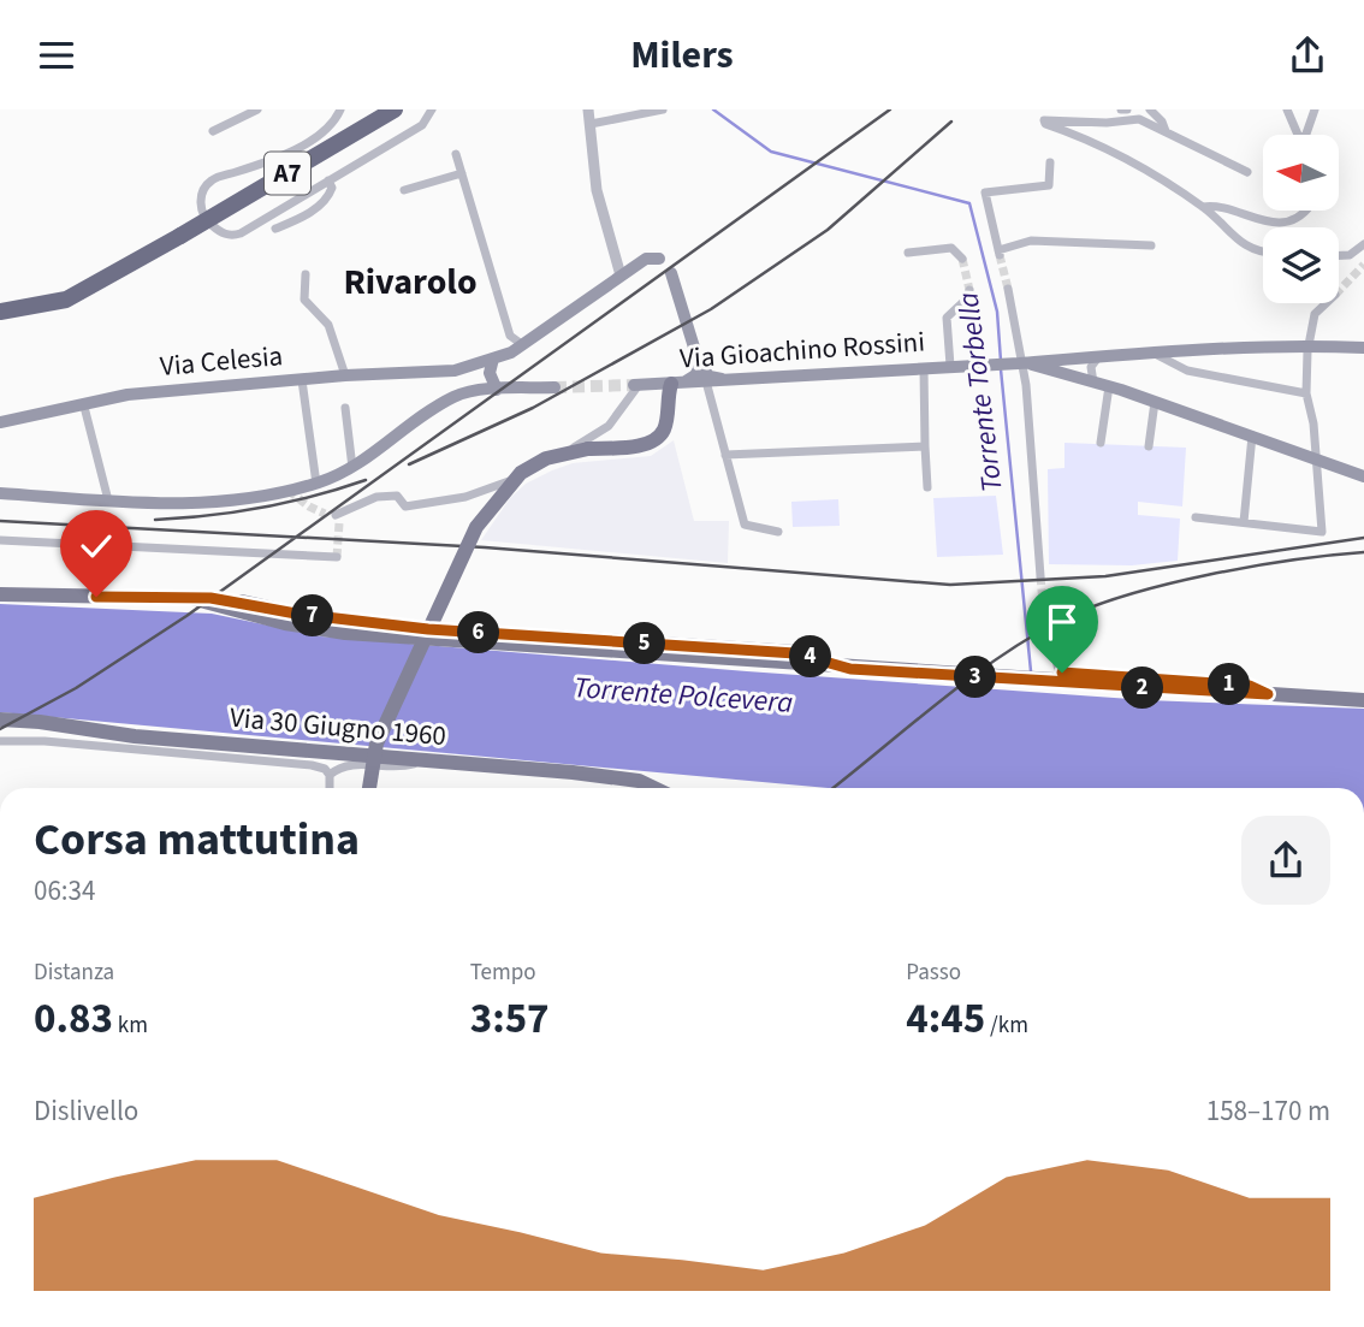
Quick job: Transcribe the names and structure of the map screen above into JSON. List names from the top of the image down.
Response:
{
  "streets": {
    "highway": ["A7"],
    "main road": ["Via Gioachino Rossini", "Via Celesia", "Via 30 Giugno 1960"]
  },
  "districts": ["Rivarolo"],
  "water": ["Torrente Torbella", "Torrente Polcevera"],
  "north": "left",
  "page": {
    "header": "Milers",
    "pins": [
      "7",
      "6",
      "5",
      "4",
      "3",
      "1",
      "2"
    ],
    "heading": ["Corsa mattutina", "06:34"],
    "stats": [
      ["Distanza", "0.83 km"],
      ["Tempo", "3:57"],
      ["Passo", "4:45 /km"]
    ],
    "chart": ["Dislivello", "158–170 m"]
  }
}
